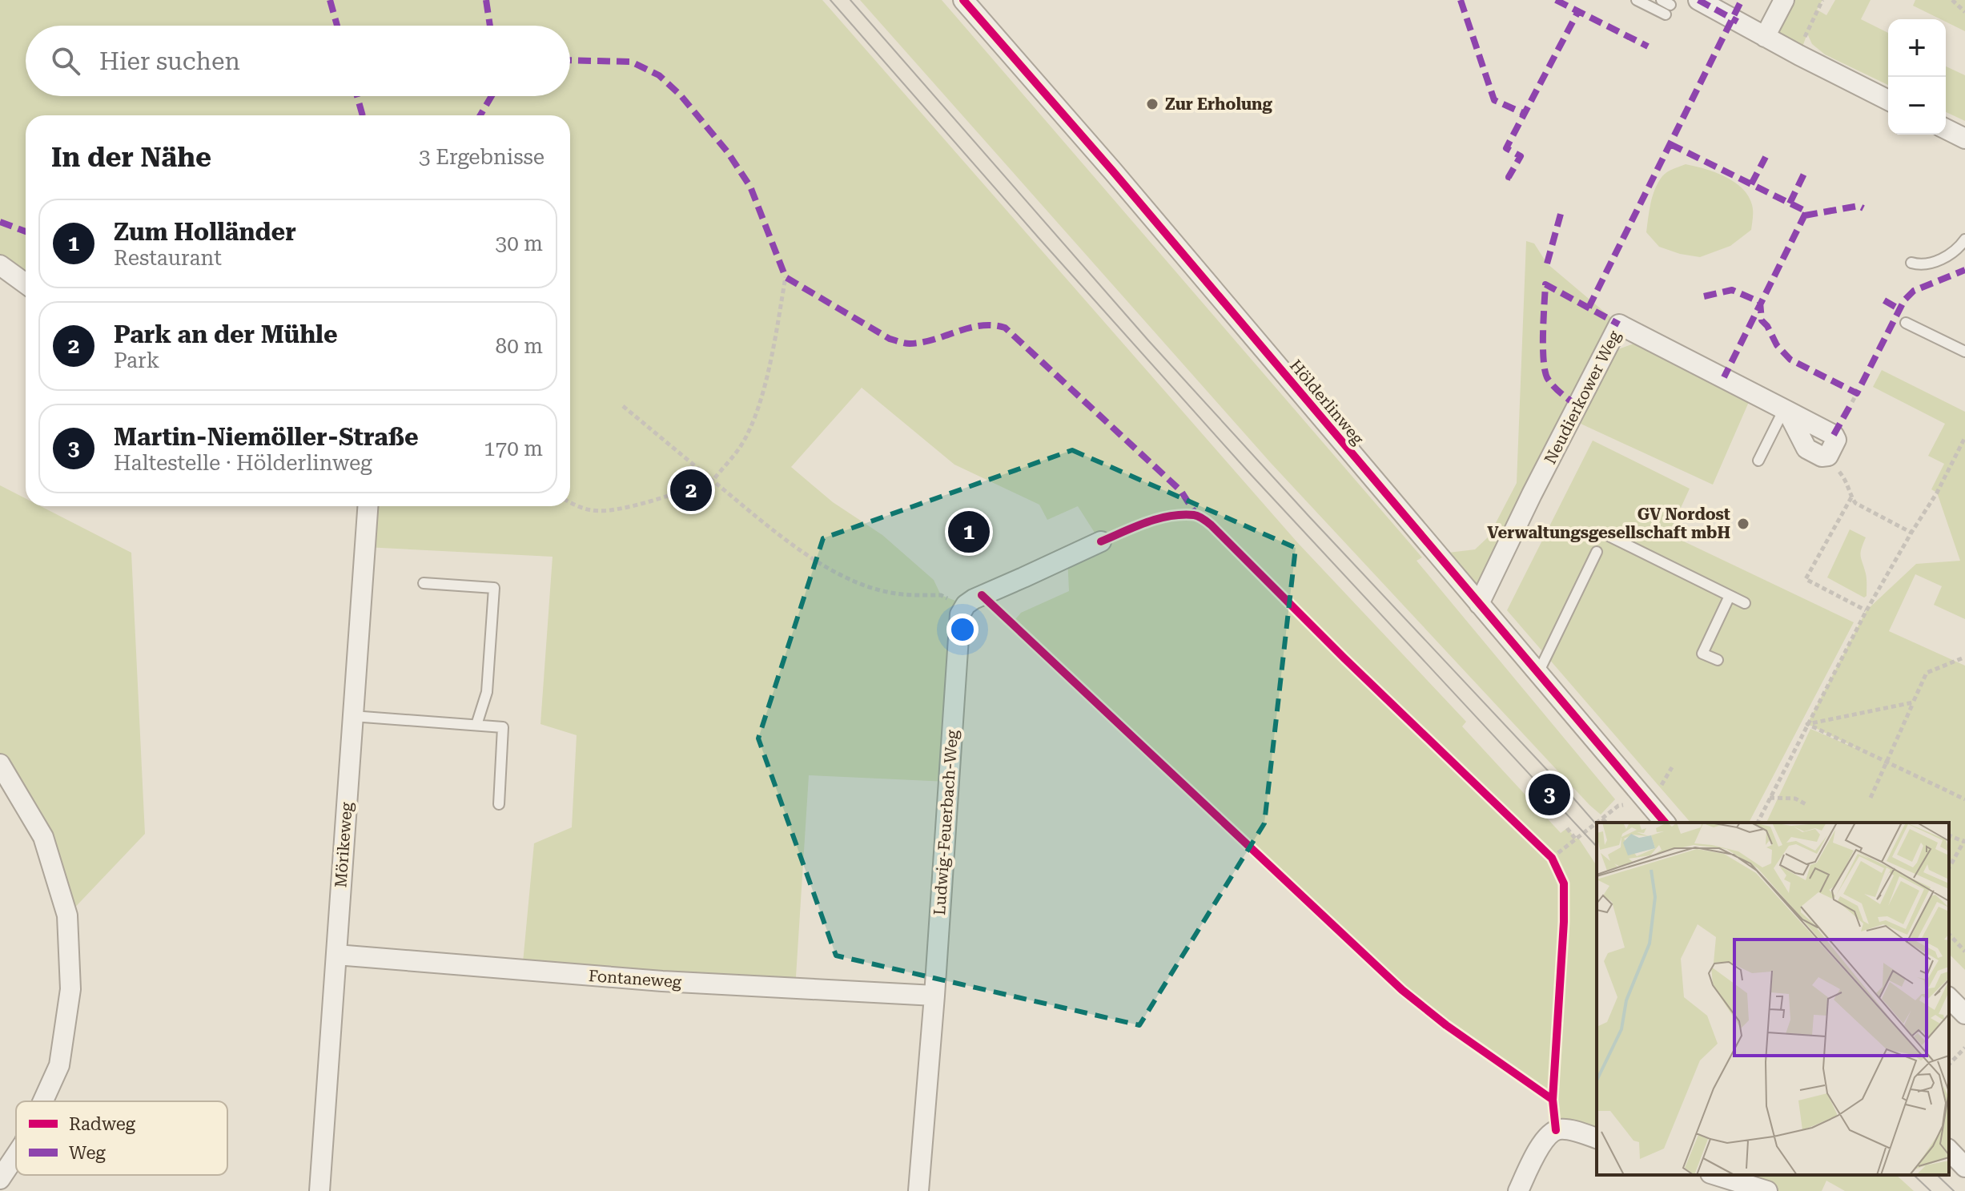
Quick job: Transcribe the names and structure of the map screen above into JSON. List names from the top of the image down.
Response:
{
  "streets": {
    "street": [
      "Neudierkower Weg",
      "Hölderlinweg",
      "Ludwig-Feuerbach-Weg",
      "Mörikeweg",
      "Fontaneweg"
    ]
  },
  "crossings": [
    ["Neudierkower Weg", "Hölderlinweg"],
    ["Ludwig-Feuerbach-Weg", "Fontaneweg"],
    ["Mörikeweg", "Fontaneweg"]
  ],
  "places": ["Zur Erholung", "GV Nordost Verwaltungsgesellschaft mbH"],
  "legend": ["Radweg", "Weg"],
  "page": {
    "map_buttons": ["+", "−"],
    "search": "Hier suchen",
    "heading": ["In der Nähe", "3 Ergebnisse"],
    "list": [
      {
        "mark": "1",
        "name": "Zum Holländer",
        "note": "Restaurant",
        "value": "30 m"
      },
      {
        "mark": "2",
        "name": "Park an der Mühle",
        "note": "Park",
        "value": "80 m"
      },
      {
        "mark": "3",
        "name": "Martin-Niemöller-Straße",
        "note": "Haltestelle · Hölderlinweg",
        "value": "170 m"
      }
    ],
    "pins": ["2", "1", "3"]
  }
}
